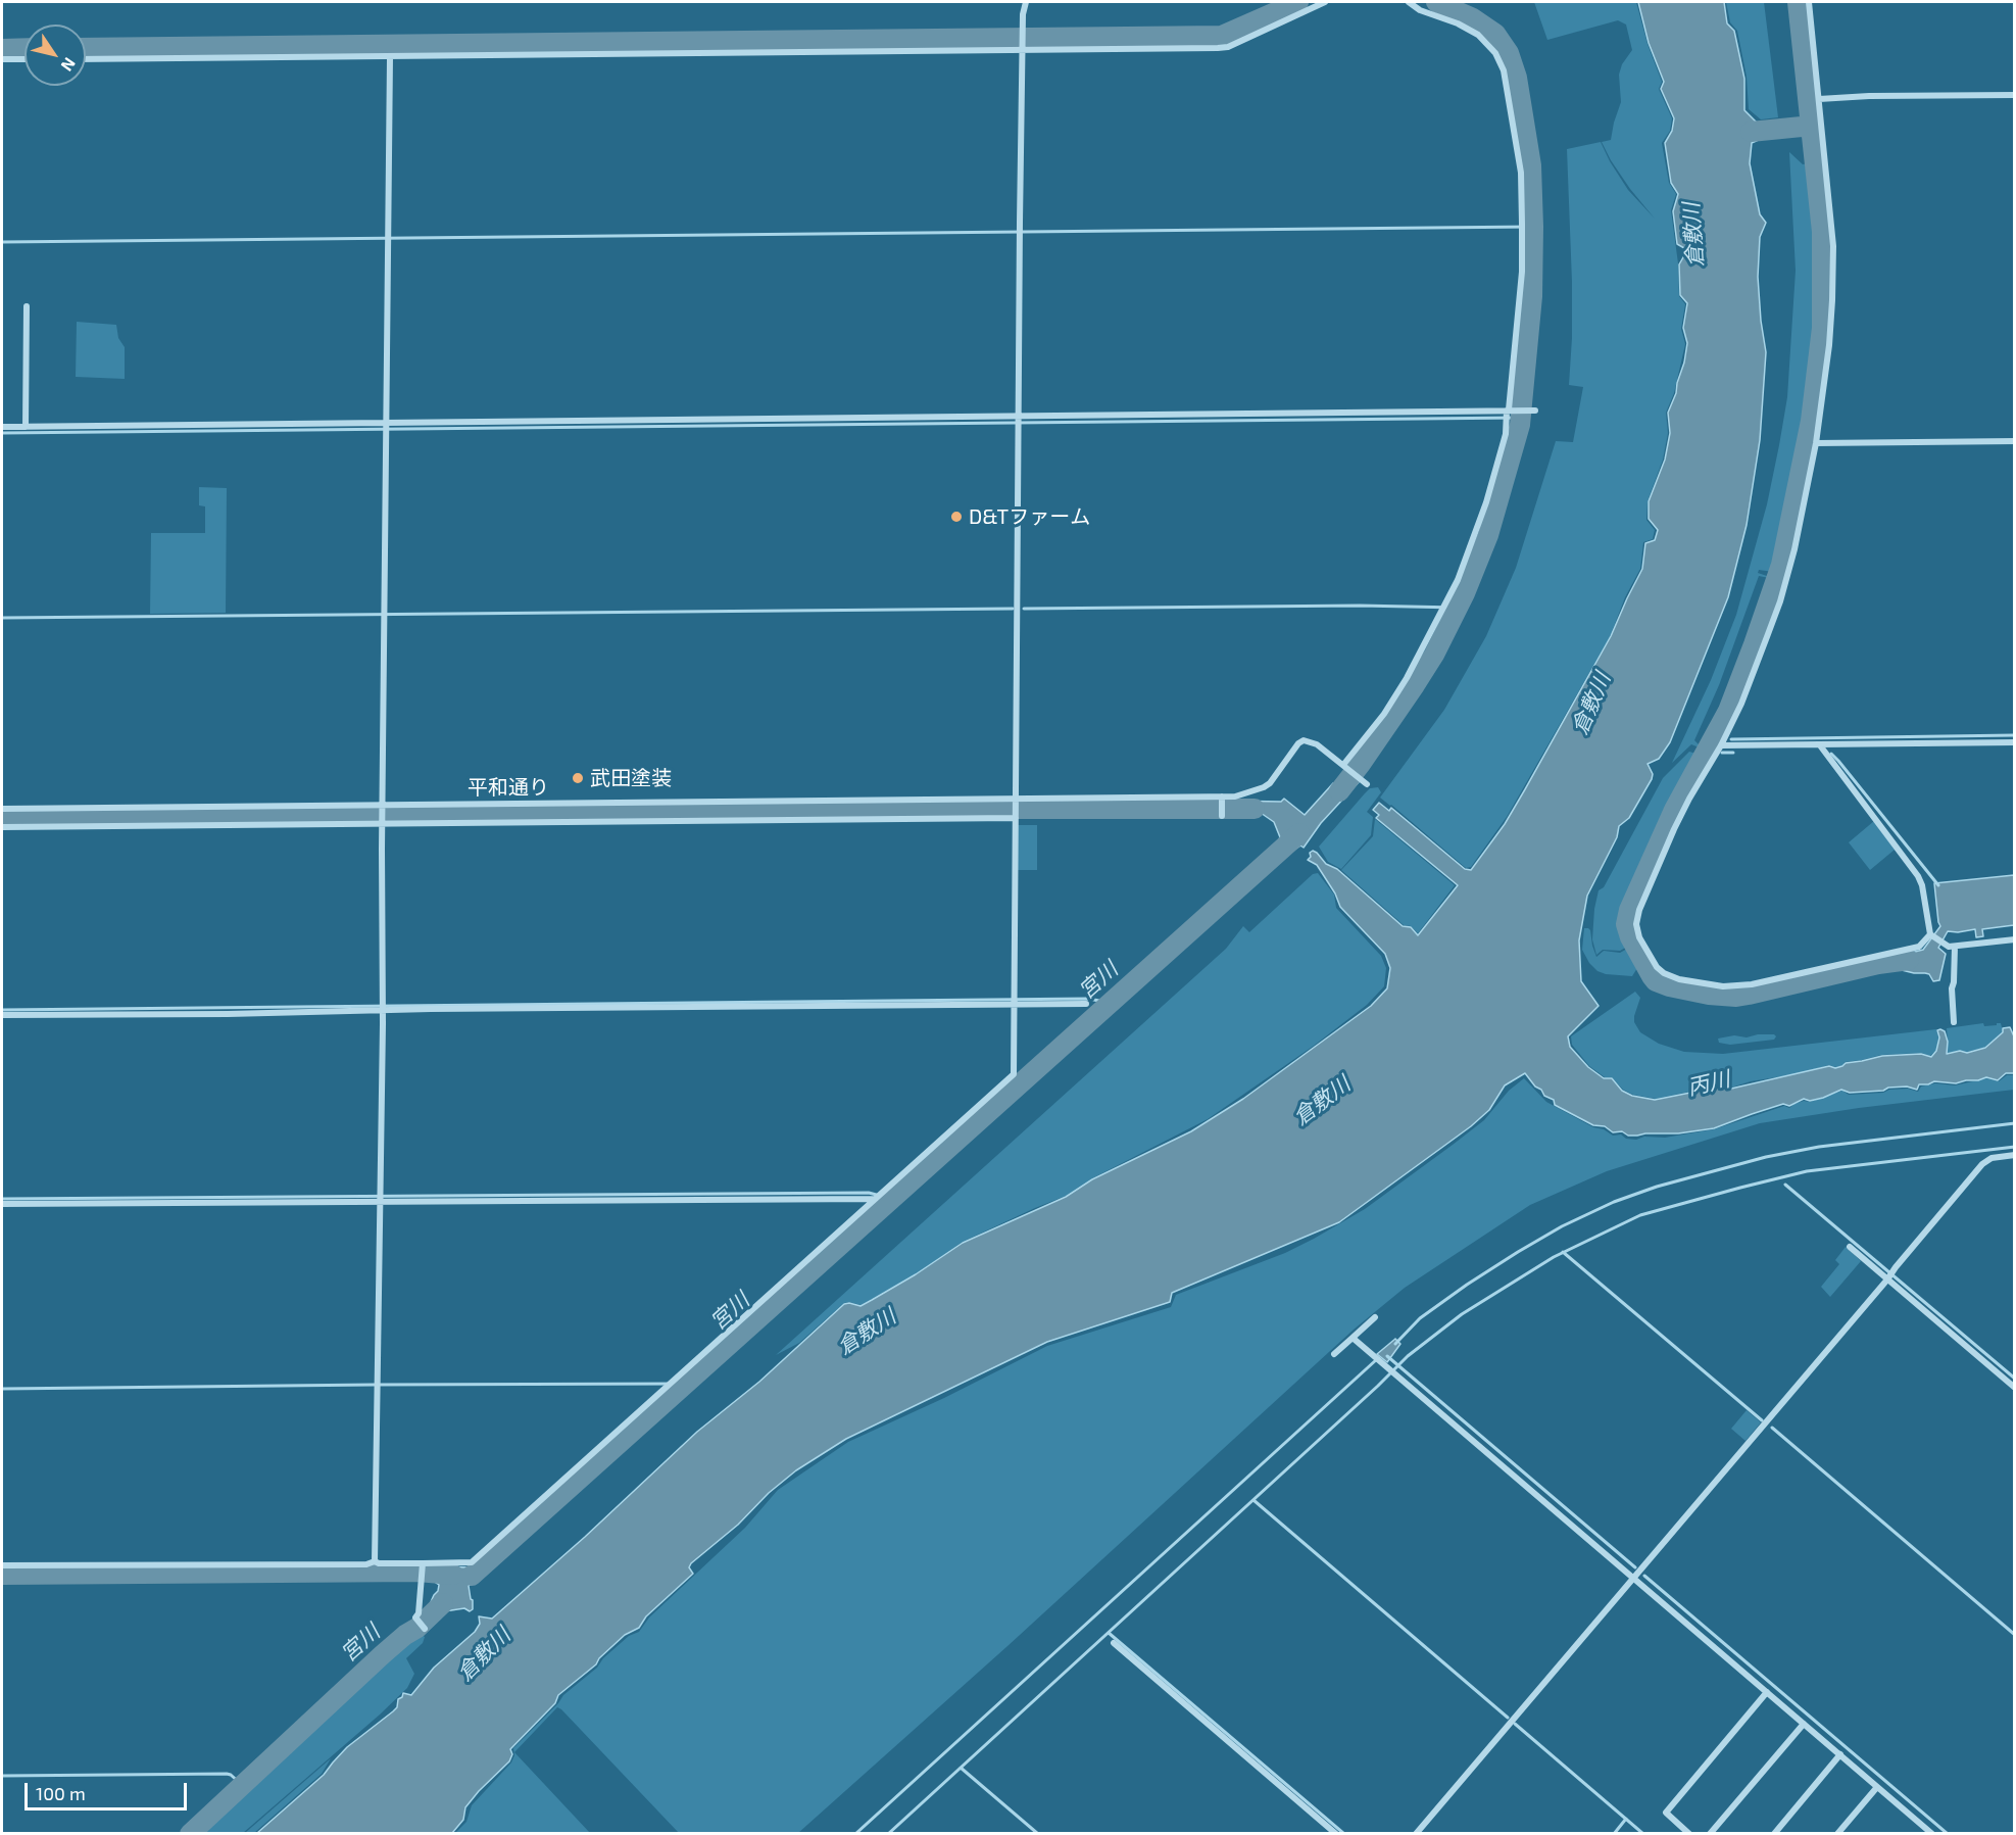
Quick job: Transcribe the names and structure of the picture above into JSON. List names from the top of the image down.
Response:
{
  "streets": {
    "street": ["平和通り"]
  },
  "water": ["倉敷川", "宮川", "丙川"],
  "places": ["D&Tファーム", "武田塗装"],
  "scale_bar": "100 m",
  "north": "bottom right"
}
